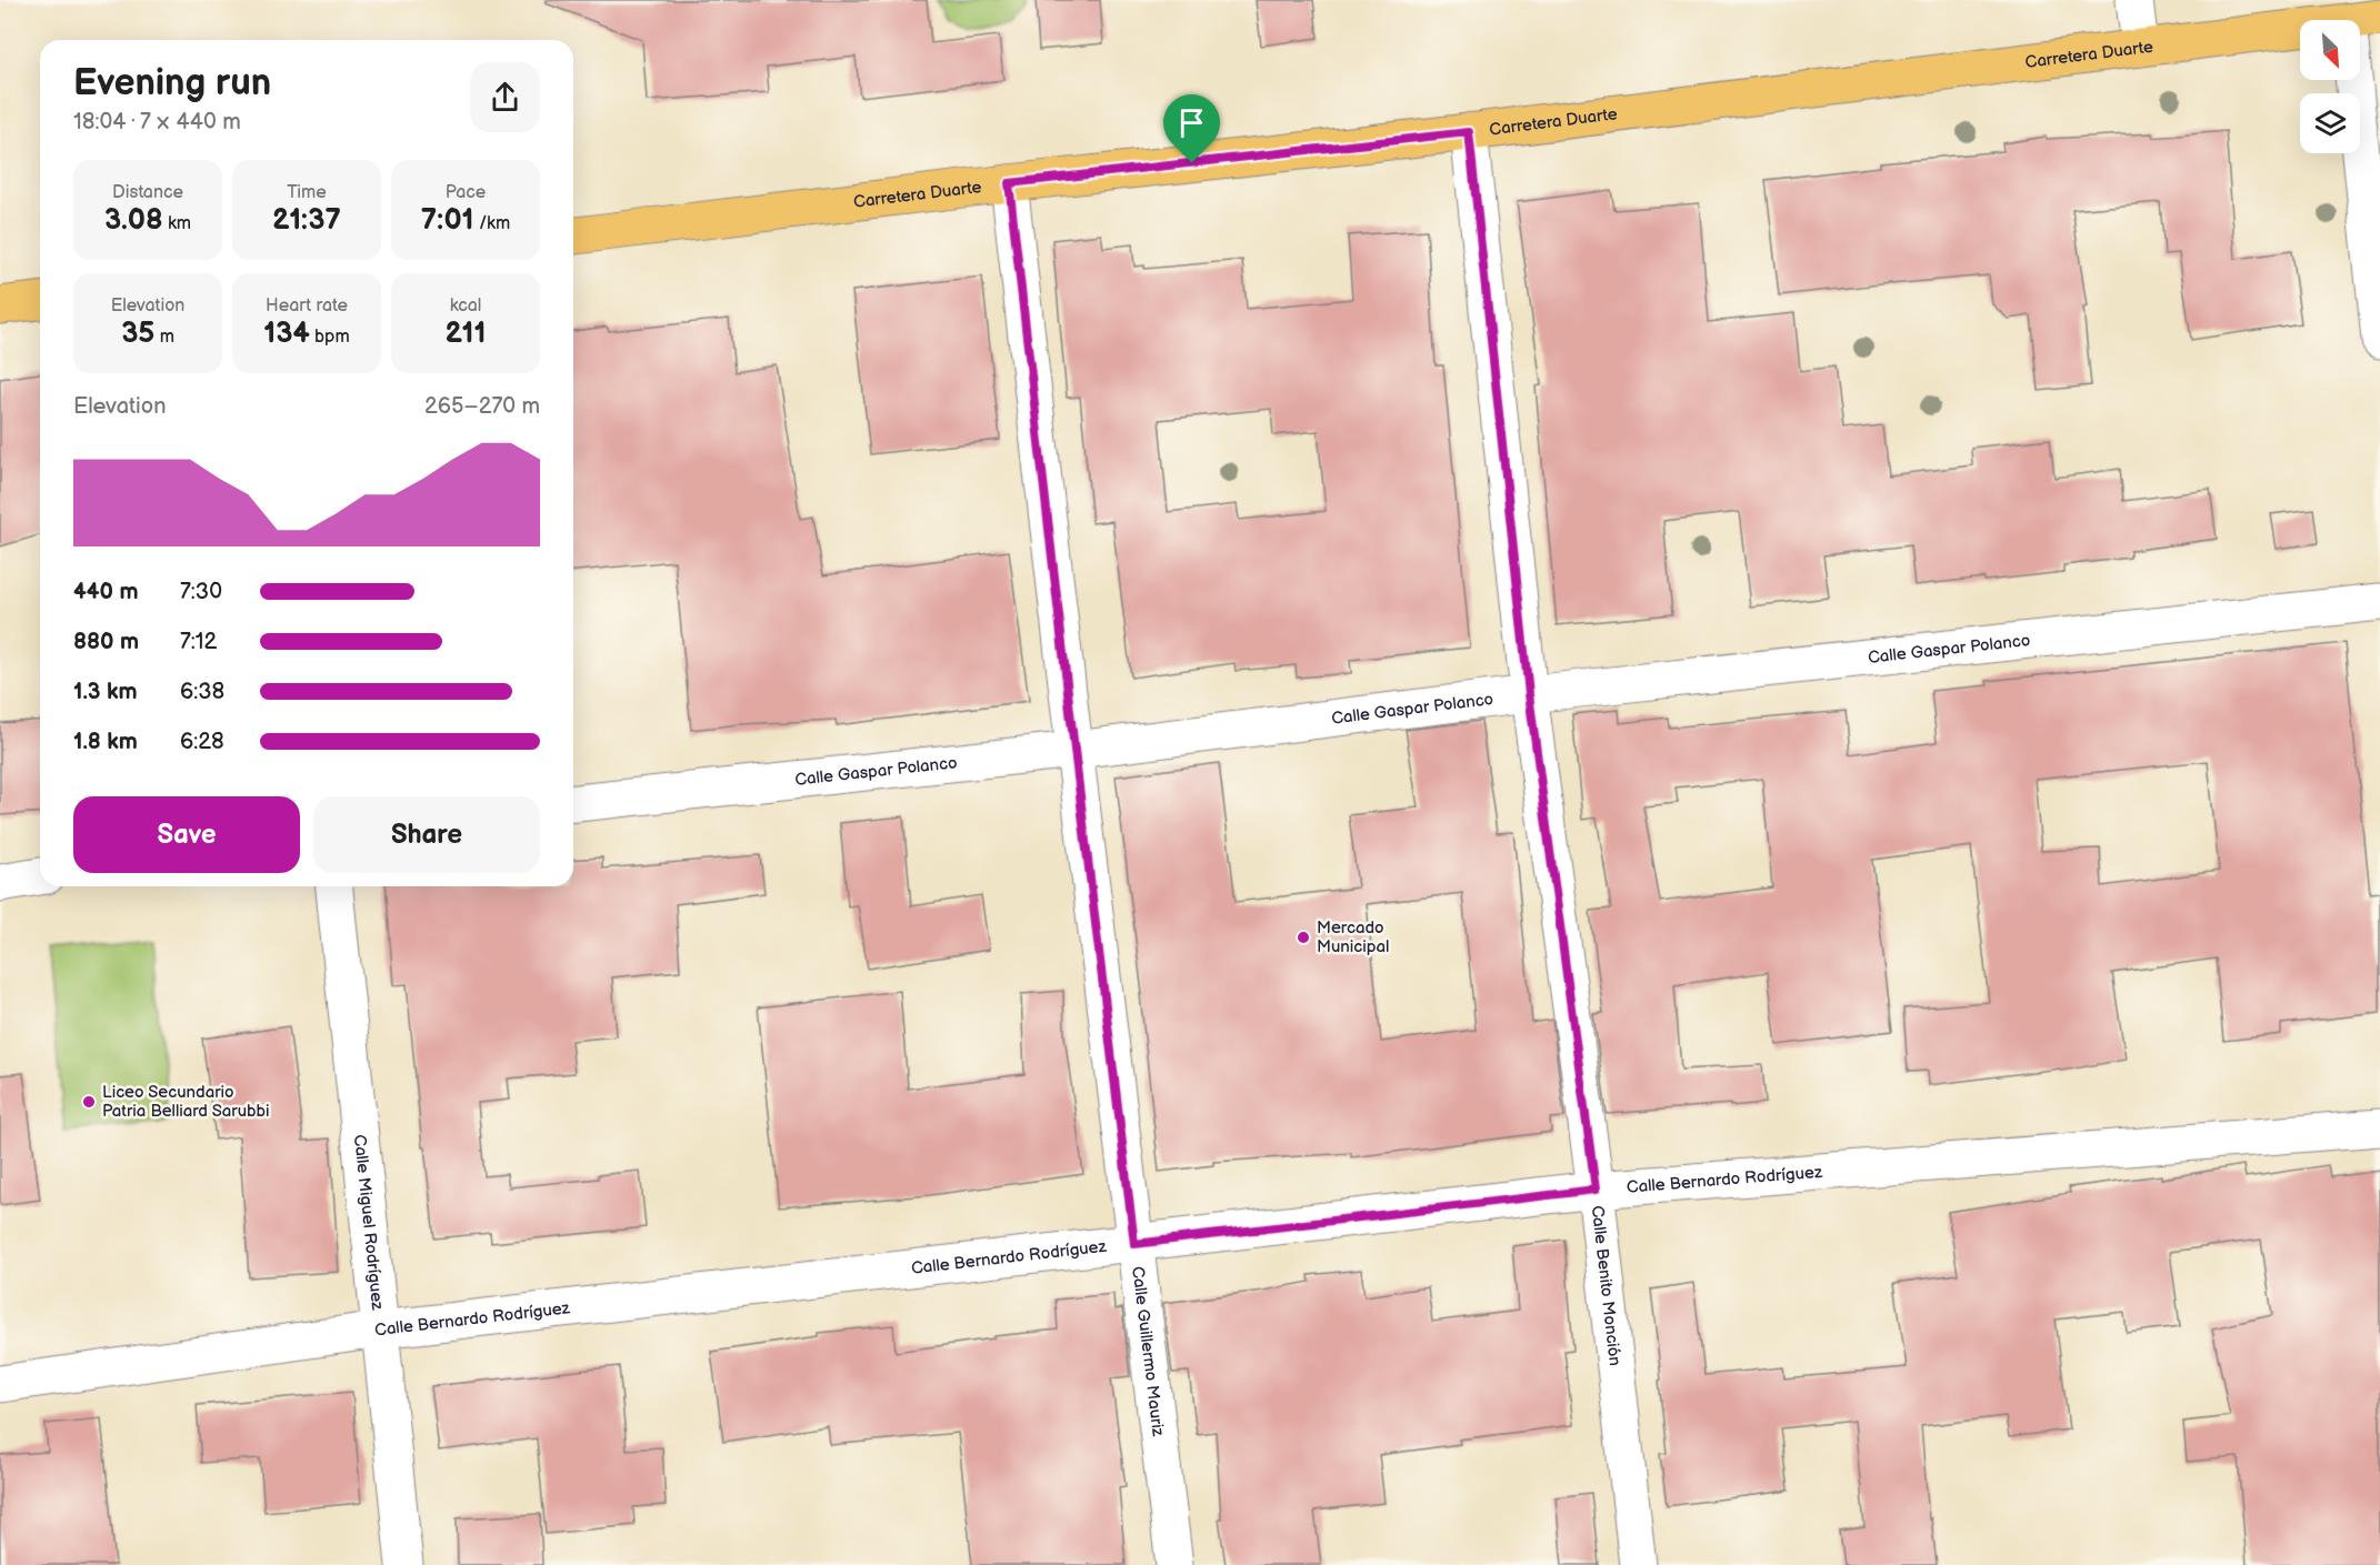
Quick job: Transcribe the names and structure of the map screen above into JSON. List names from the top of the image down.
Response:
{
  "streets": {
    "main road": ["Carretera Duarte"],
    "street": [
      "Calle Gaspar Polanco",
      "Calle Bernardo Rodríguez",
      "Calle Miguel Rodríguez",
      "Calle Benito Monción",
      "Calle Guillermo Mauriz"
    ]
  },
  "crossings": [
    ["Carretera Duarte", "Calle Benito Monción"],
    ["Carretera Duarte", "Calle Guillermo Mauriz"],
    ["Calle Gaspar Polanco", "Calle Benito Monción"],
    ["Calle Gaspar Polanco", "Calle Guillermo Mauriz"],
    ["Calle Bernardo Rodríguez", "Calle Miguel Rodríguez"],
    ["Calle Bernardo Rodríguez", "Calle Benito Monción"],
    ["Calle Bernardo Rodríguez", "Calle Guillermo Mauriz"]
  ],
  "places": ["Mercado Municipal", "Liceo Secundario Patria Belliard Sarubbi"],
  "north": "bottom right",
  "page": {
    "heading": ["Evening run", "18:04 · 7 × 440 m"],
    "stats": [
      ["Distance", "3.08 km"],
      ["Time", "21:37"],
      ["Pace", "7:01 /km"],
      ["Elevation", "35 m"],
      ["Heart rate", "134 bpm"],
      ["kcal", "211"]
    ],
    "chart": ["Elevation", "265–270 m"],
    "list": [
      {
        "name": "440 m",
        "note": "7:30"
      },
      {
        "name": "880 m",
        "note": "7:12"
      },
      {
        "name": "1.3 km",
        "note": "6:38"
      },
      {
        "name": "1.8 km",
        "note": "6:28"
      }
    ],
    "buttons": ["Save", "Share"]
  }
}
